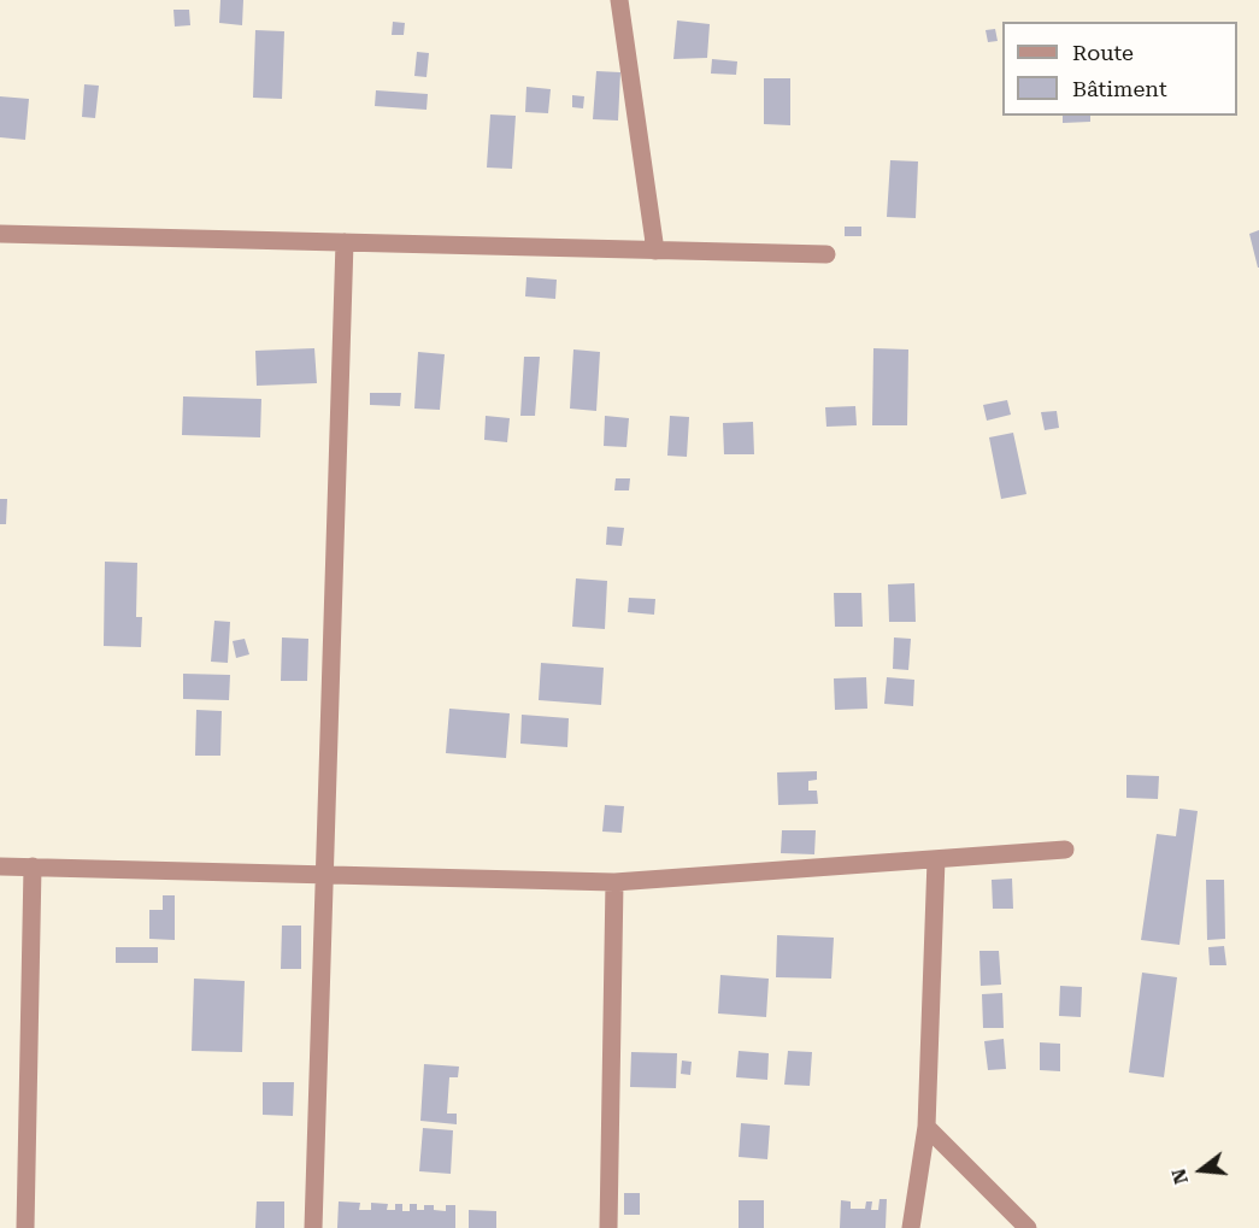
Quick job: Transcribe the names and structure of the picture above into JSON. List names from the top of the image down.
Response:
{
  "legend": ["Route", "Bâtiment"],
  "north": "left"
}
